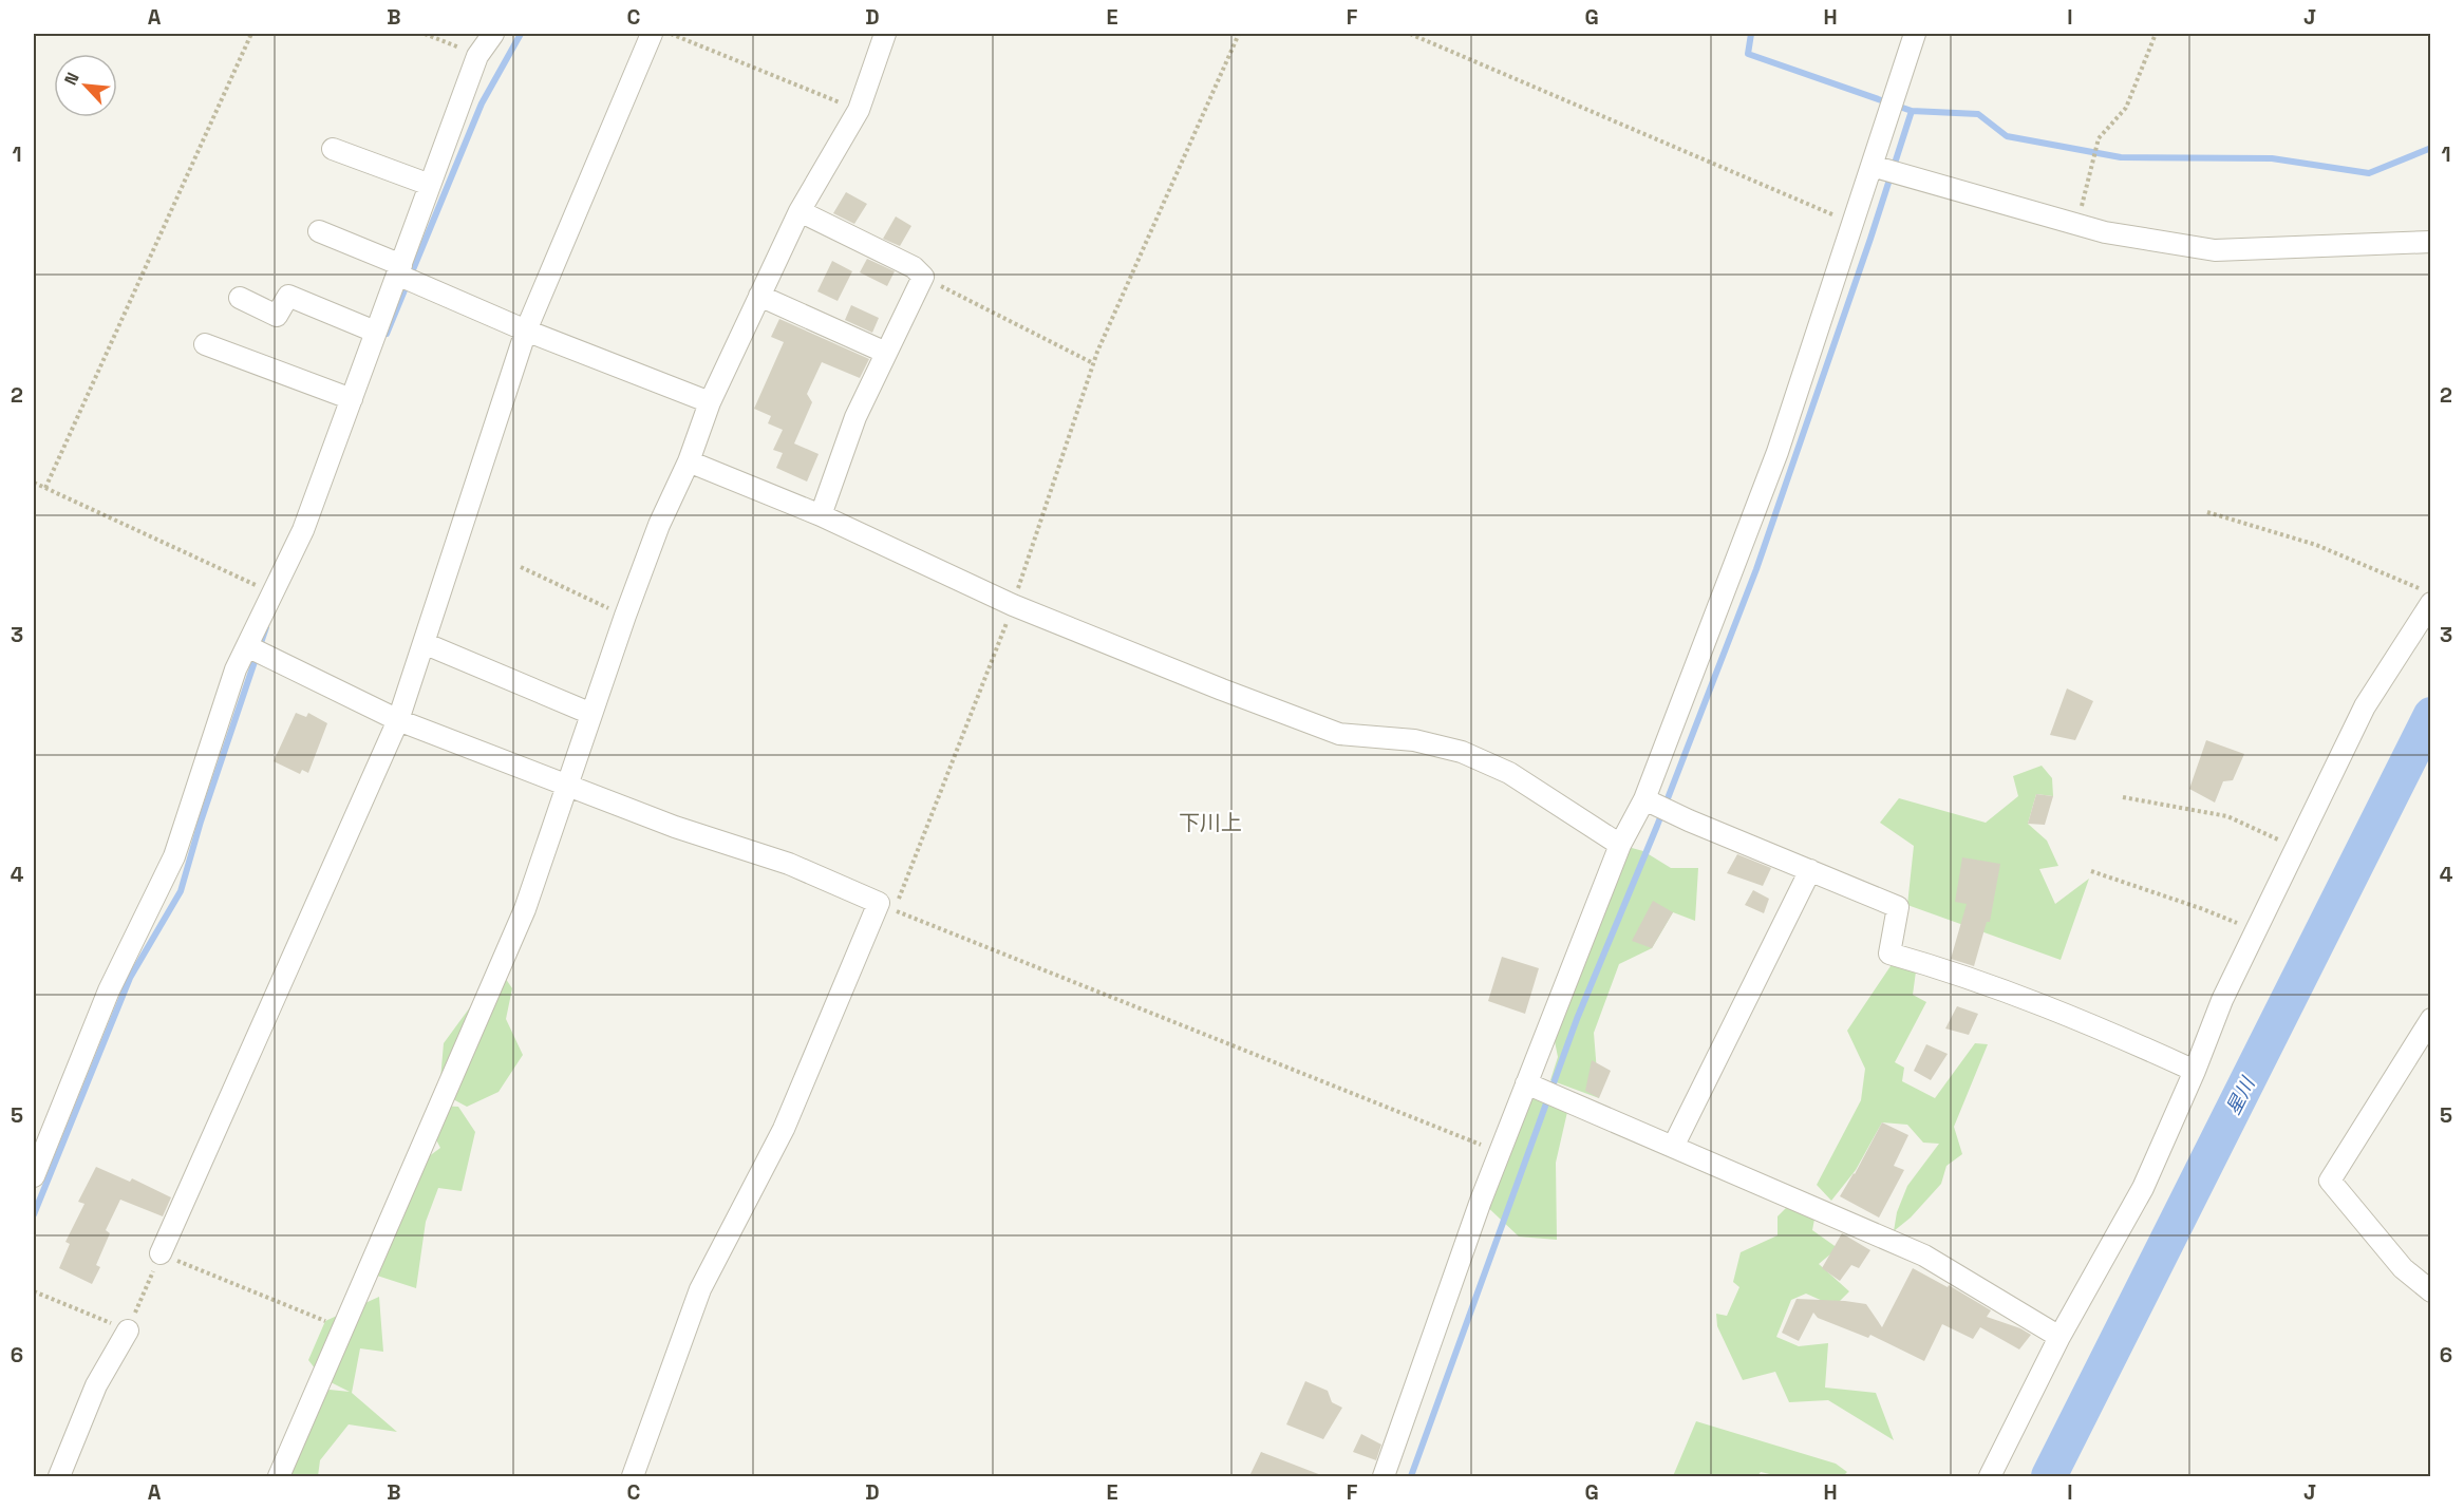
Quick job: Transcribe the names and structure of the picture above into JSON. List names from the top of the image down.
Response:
{
  "districts": ["下川上"],
  "water": ["星川"],
  "north": "top left",
  "grid": {
    "columns": [
      "A",
      "B",
      "C",
      "D",
      "E",
      "F",
      "G",
      "H",
      "I",
      "J"
    ],
    "rows": [
      "1",
      "2",
      "3",
      "4",
      "5",
      "6"
    ]
  }
}
